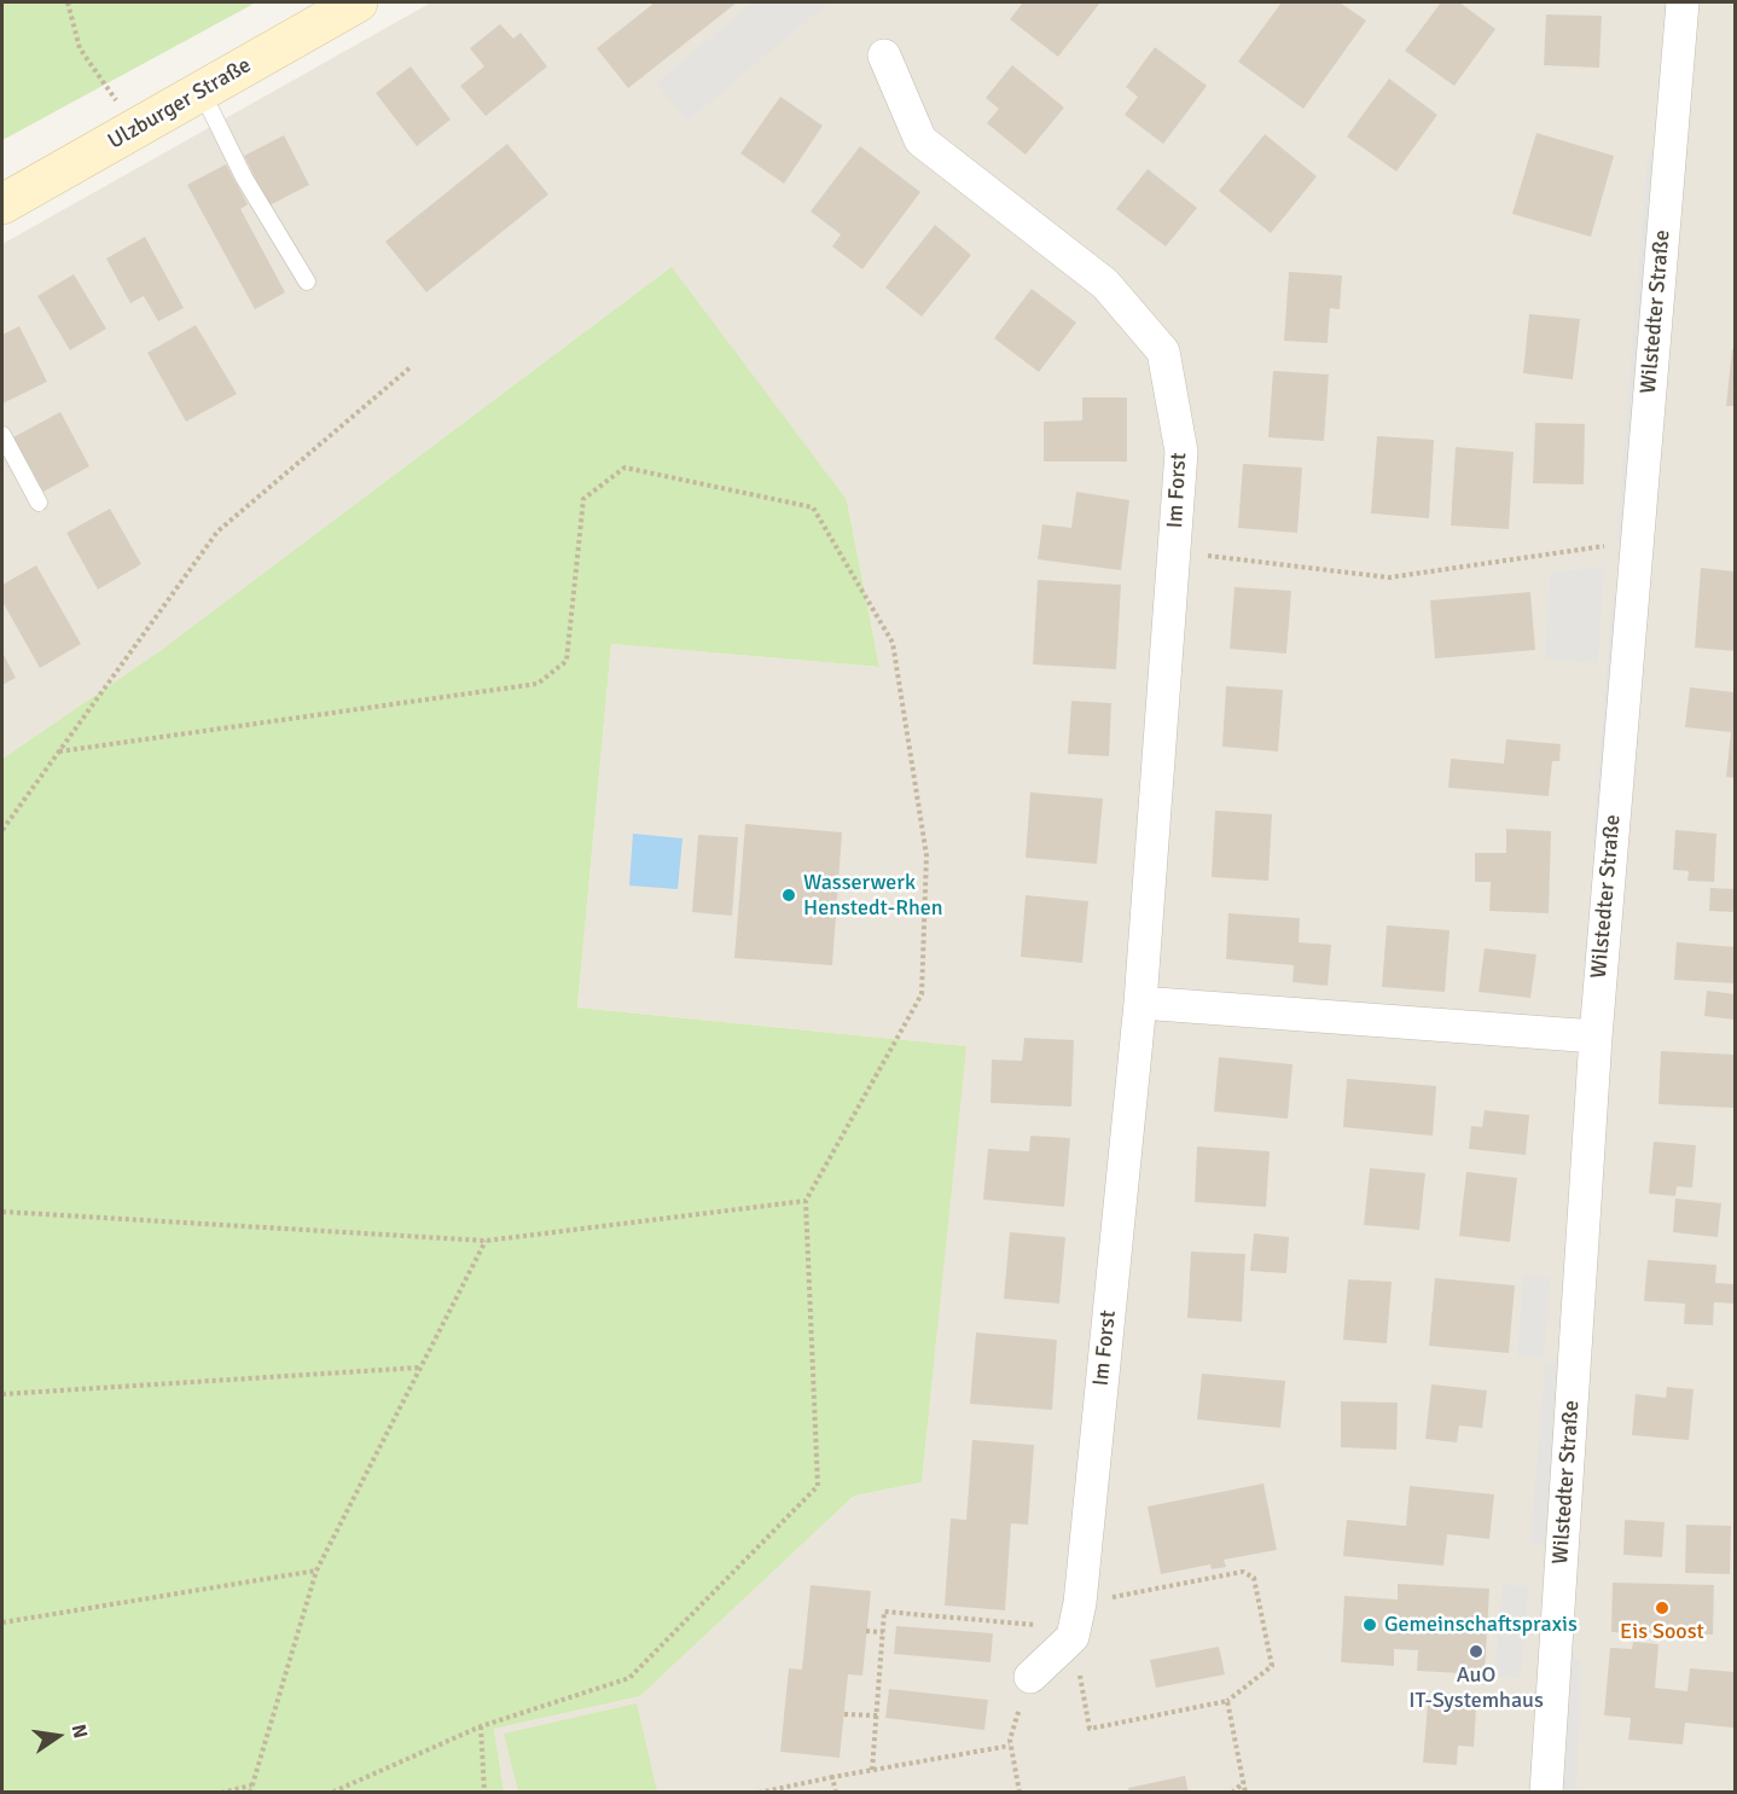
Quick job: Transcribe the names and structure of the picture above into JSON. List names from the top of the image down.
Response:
{
  "streets": {
    "main road": ["Ulzburger Straße"],
    "street": ["Wilstedter Straße", "Im Forst"]
  },
  "places": [
    "Wasserwerk Henstedt-Rhen",
    "Eis Soost",
    "Gemeinschaftspraxis",
    "AuO IT-Systemhaus"
  ],
  "north": "right"
}
